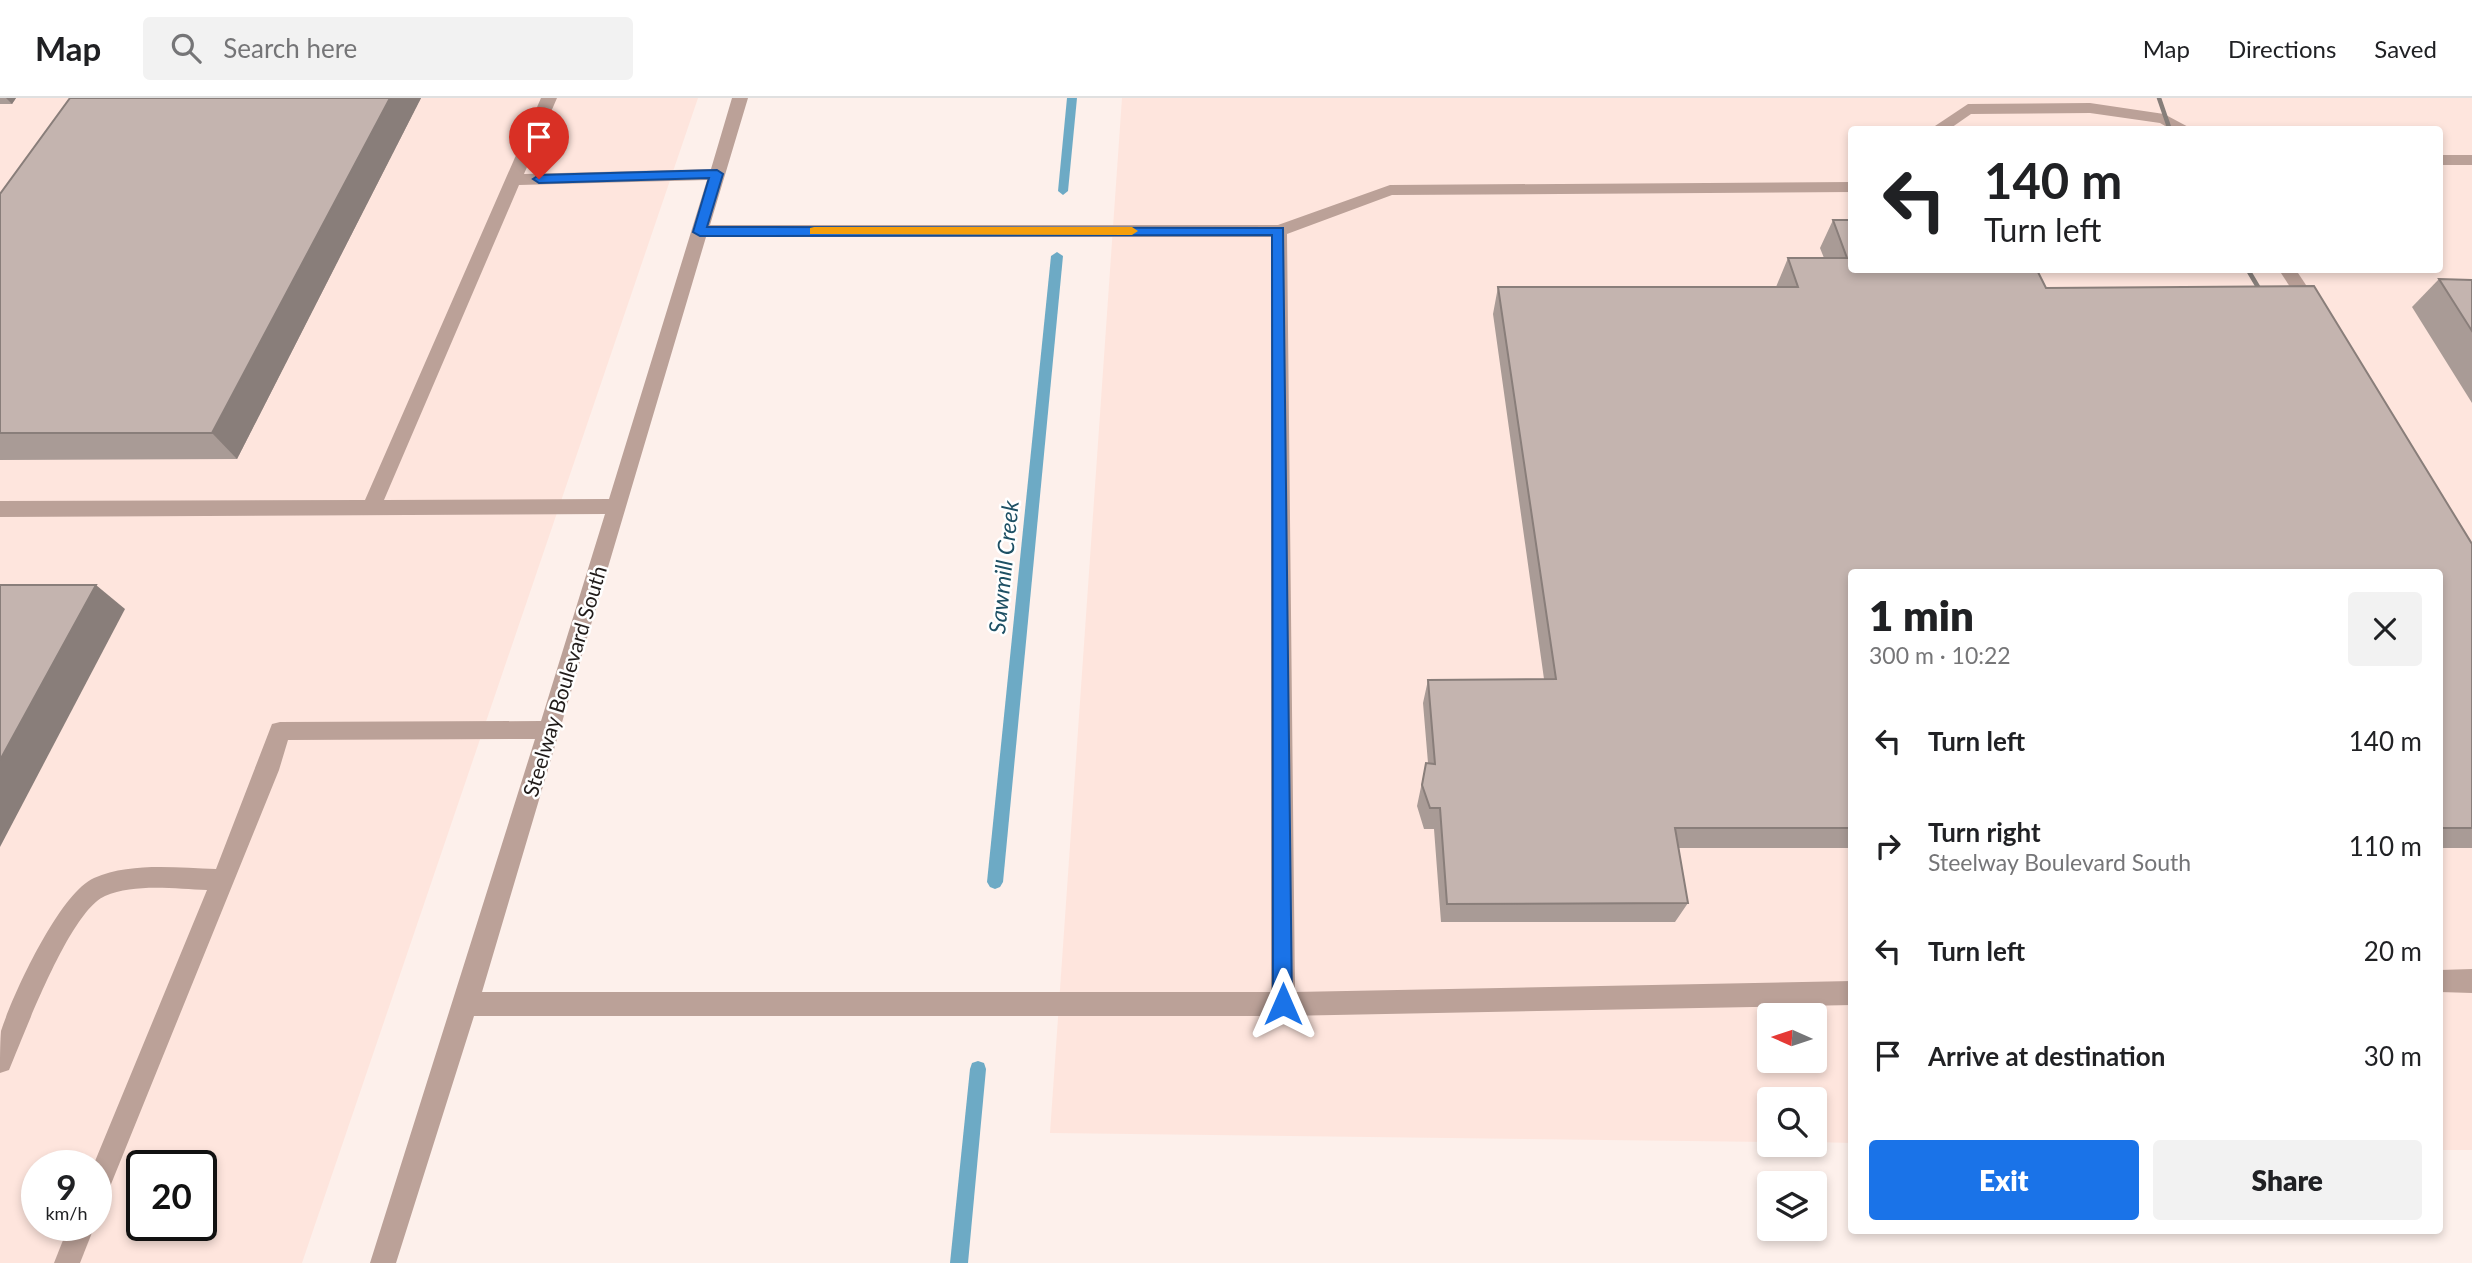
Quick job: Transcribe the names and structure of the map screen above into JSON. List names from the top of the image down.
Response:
{
  "streets": {
    "street": ["Steelway Boulevard South"]
  },
  "water": ["Sawmill Creek"],
  "north": "left",
  "page": {
    "header": "Map",
    "search": "Search here",
    "nav": ["Map", "Directions", "Saved"],
    "turn": ["140 m", "Turn left"],
    "heading": ["1 min", "300 m · 10:22"],
    "list": [
      {
        "name": "Turn left",
        "value": "140 m"
      },
      {
        "name": "Turn right",
        "note": "Steelway Boulevard South",
        "value": "110 m"
      },
      {
        "name": "Turn left",
        "value": "20 m"
      },
      {
        "name": "Arrive at destination",
        "value": "30 m"
      }
    ],
    "buttons": ["Exit", "Share"],
    "speed": "9 km/h",
    "limit": "20"
  }
}
